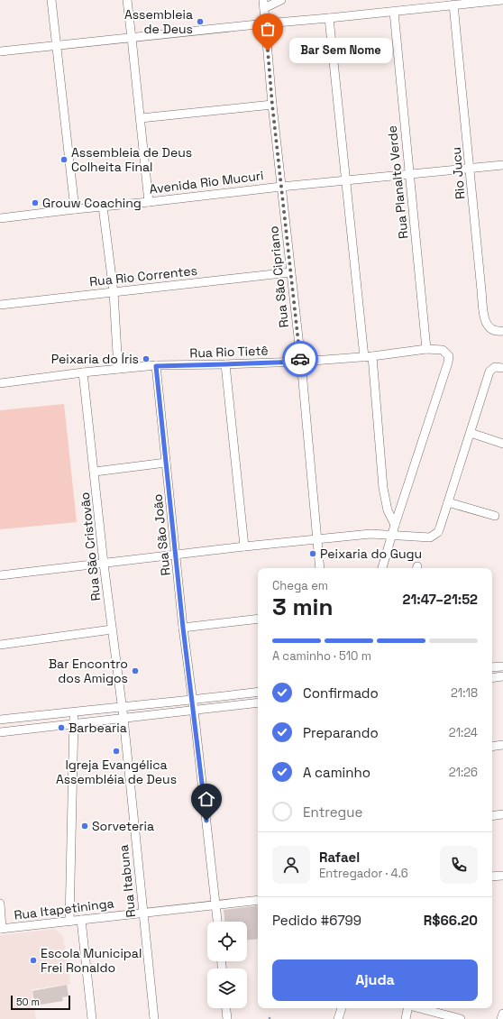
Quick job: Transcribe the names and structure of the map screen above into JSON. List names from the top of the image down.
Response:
{
  "streets": {
    "street": [
      "Rio Jucu",
      "Avenida Rio Mucuri",
      "Rua Planalto Verde",
      "Rua Rio Correntes",
      "Rua São Cipriano",
      "Rua Rio Tietê",
      "Rua São João",
      "Rua São Cristovão",
      "Rua Itabuna",
      "Rua Itapetininga"
    ]
  },
  "crossings": [
    ["Rio Jucu", "Avenida Rio Mucuri"],
    ["Avenida Rio Mucuri", "Rua Planalto Verde"],
    ["Avenida Rio Mucuri", "Rua São Cipriano"],
    ["Rua Planalto Verde", "Rua Rio Tietê"],
    ["Rua Rio Correntes", "Rua São Cipriano"],
    ["Rua São Cipriano", "Rua Rio Tietê"],
    ["Rua Rio Tietê", "Rua São João"],
    ["Rua Rio Tietê", "Rua São Cristovão"],
    ["Rua São João", "Rua Itapetininga"],
    ["Rua São Cristovão", "Rua Itabuna"],
    ["Rua Itabuna", "Rua Itapetininga"]
  ],
  "places": [
    "Assembleia de Deus",
    "Bar Sem Nome",
    "Assembleia de Deus Colheita Final",
    "Grouw Coaching",
    "Peixaria do Íris",
    "Peixaria do Gugu",
    "Bar Encontro dos Amigos",
    "Barbearia",
    "Igreja Evangélica Assembléia de Deus",
    "Sorveteria",
    "Escola Municipal Frei Ronaldo"
  ],
  "scale_bar": "50 m",
  "page": {
    "bubble": "Bar Sem Nome",
    "heading": ["3 min", "Chega em", "21:47–21:52"],
    "panel": [
      "Rafael",
      "Entregador · 4.6",
      "Pedido #6799",
      "R$66.20"
    ],
    "bar": "A caminho · 510 m",
    "list": [
      ["Confirmado", "21:18"],
      ["Preparando", "21:24"],
      ["A caminho", "21:26"],
      "Entregue"
    ],
    "buttons": "Ajuda",
    "scale": "50 m"
  }
}
